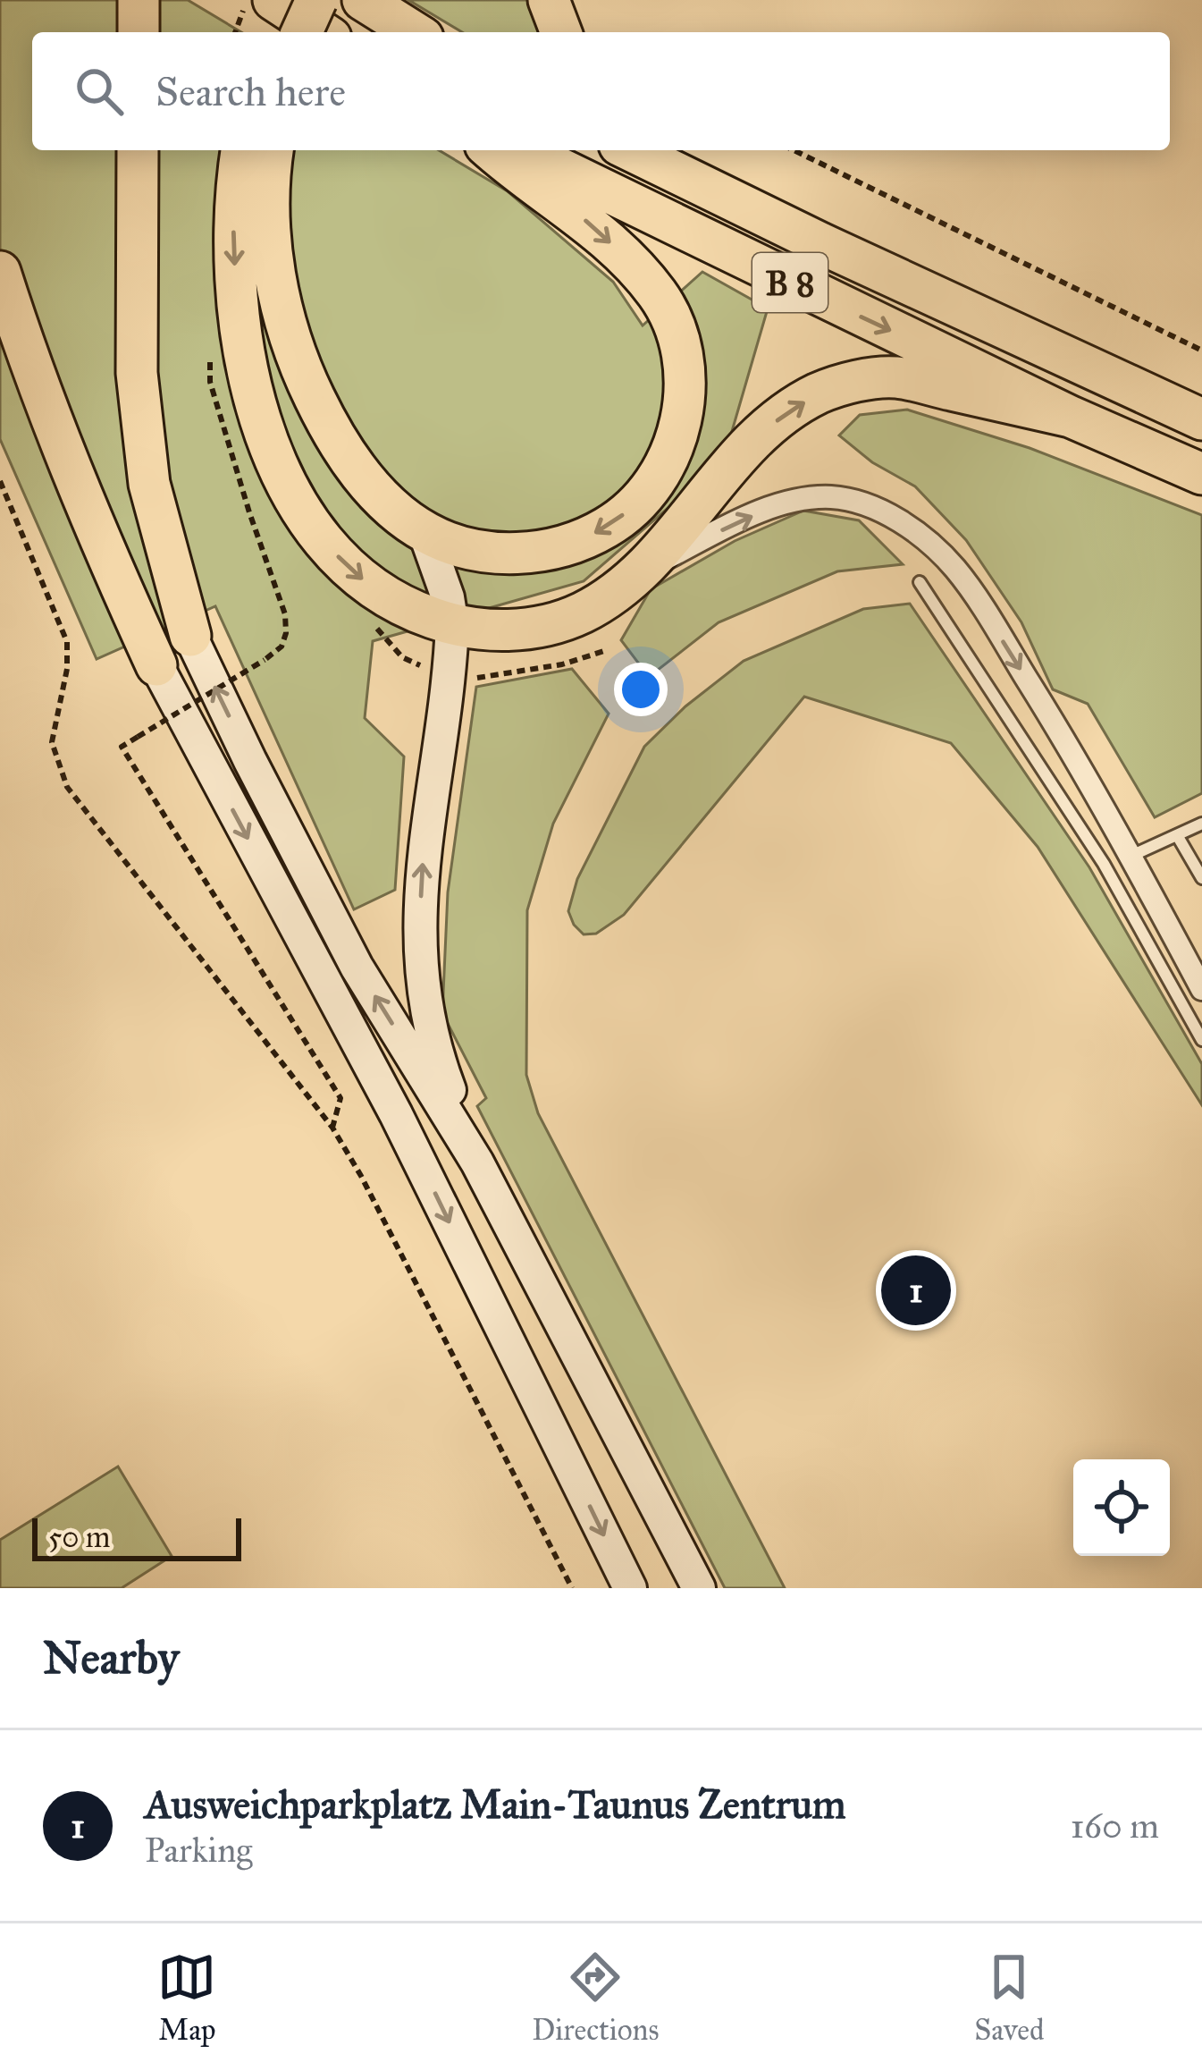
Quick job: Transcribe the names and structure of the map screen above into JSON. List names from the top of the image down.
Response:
{
  "streets": {
    "highway": ["B 8"]
  },
  "scale_bar": "50 m",
  "page": {
    "search": "Search here",
    "pins": "1",
    "scale": "50 m",
    "heading": "Nearby",
    "list": [
      {
        "mark": "1",
        "name": "Ausweichparkplatz Main-Taunus Zentrum",
        "note": "Parking",
        "value": "160 m"
      }
    ],
    "nav": ["Map", "Directions", "Saved"]
  }
}
